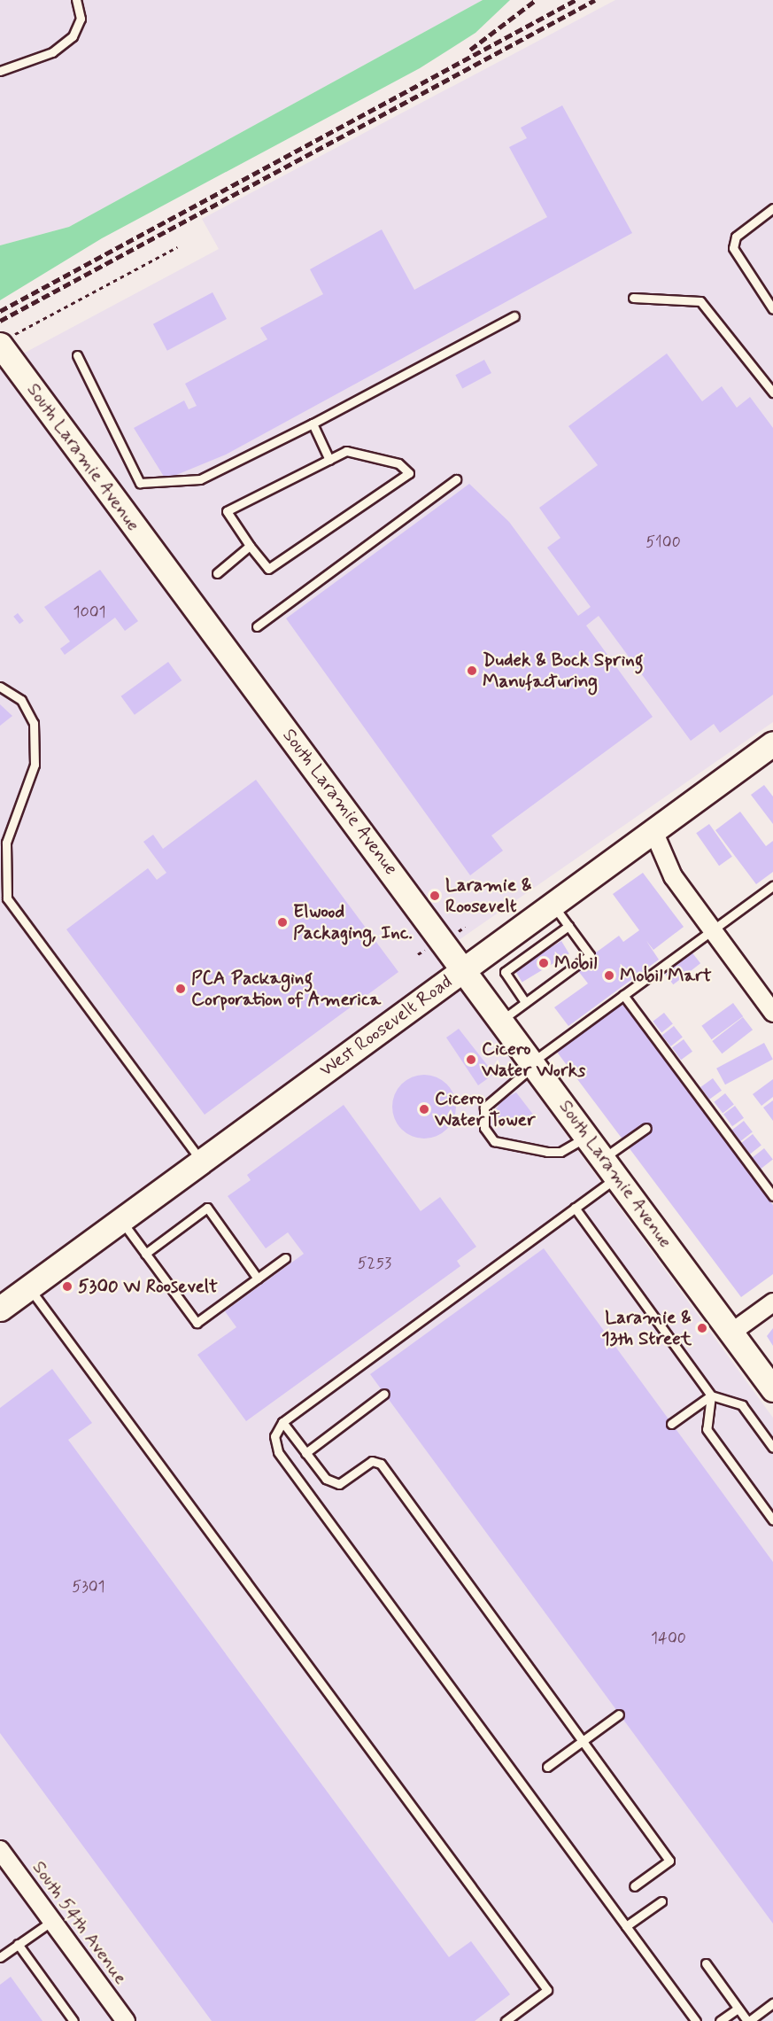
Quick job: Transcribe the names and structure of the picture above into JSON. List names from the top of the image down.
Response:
{
  "streets": {
    "main road": ["South Laramie Avenue", "West Roosevelt Road"],
    "street": ["South 54th Avenue"]
  },
  "crossings": [
    ["South Laramie Avenue", "West Roosevelt Road"]
  ],
  "places": [
    "Dudek & Bock Spring Manufacturing",
    "Laramie & Roosevelt",
    "Elwood Packaging, Inc.",
    "Mobil",
    "Mobil Mart",
    "PCA Packaging Corporation of America",
    "Cicero Water Works",
    "Cicero Water Tower",
    "5300 W Roosevelt",
    "Laramie & 13th Street"
  ],
  "house_numbers": [
    "5100",
    "1001",
    "5253",
    "5301",
    "1400"
  ]
}
